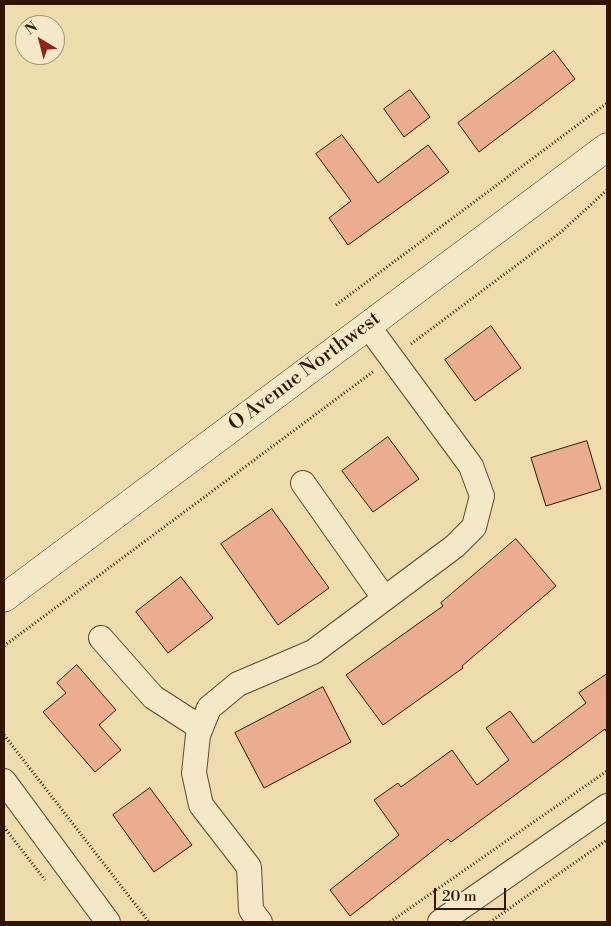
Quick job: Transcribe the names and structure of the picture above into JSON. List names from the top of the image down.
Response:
{
  "streets": {
    "street": ["O Avenue Northwest"]
  },
  "scale_bar": "20 m",
  "north": "top left"
}
